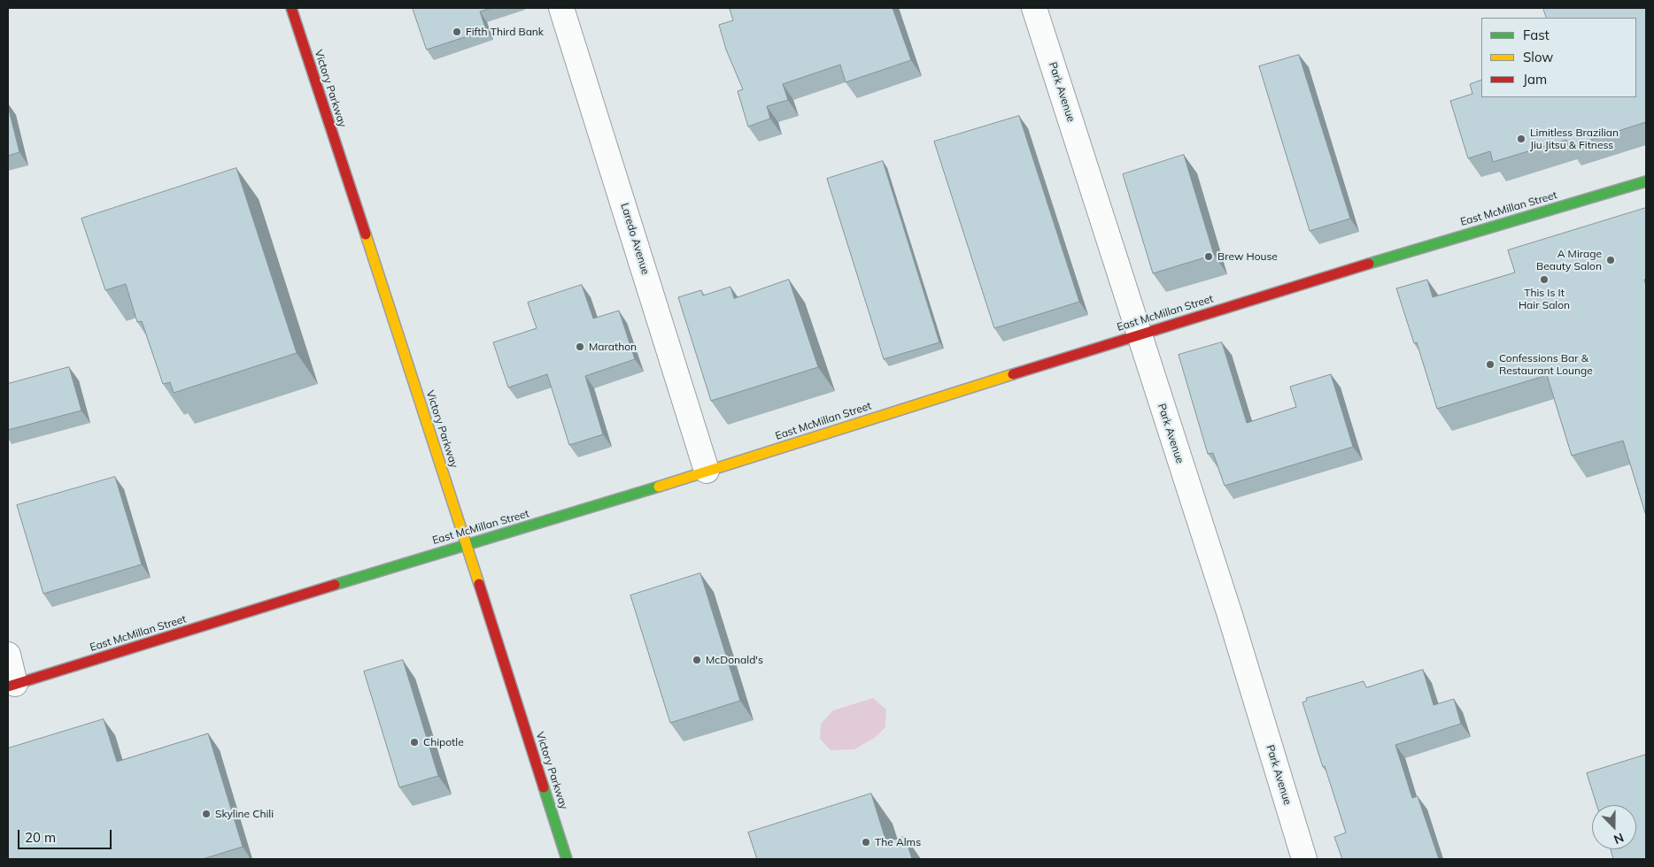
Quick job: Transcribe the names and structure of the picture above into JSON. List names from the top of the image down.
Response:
{
  "streets": {
    "main road": ["Victory Parkway", "East McMillan Street"],
    "street": ["Park Avenue", "Laredo Avenue"]
  },
  "crossings": [
    ["Victory Parkway", "East McMillan Street"],
    ["Park Avenue", "East McMillan Street"],
    ["East McMillan Street", "Laredo Avenue"]
  ],
  "places": [
    "Fifth Third Bank",
    "Limitless Brazilian Jiu Jitsu & Fitness",
    "Brew House",
    "A Mirage Beauty Salon",
    "This Is It Hair Salon",
    "Marathon",
    "Confessions Bar & Restaurant Lounge",
    "McDonald's",
    "Chipotle",
    "Skyline Chili",
    "The Alms"
  ],
  "legend": ["Fast", "Slow", "Jam"],
  "scale_bar": "20 m",
  "north": "bottom"
}
